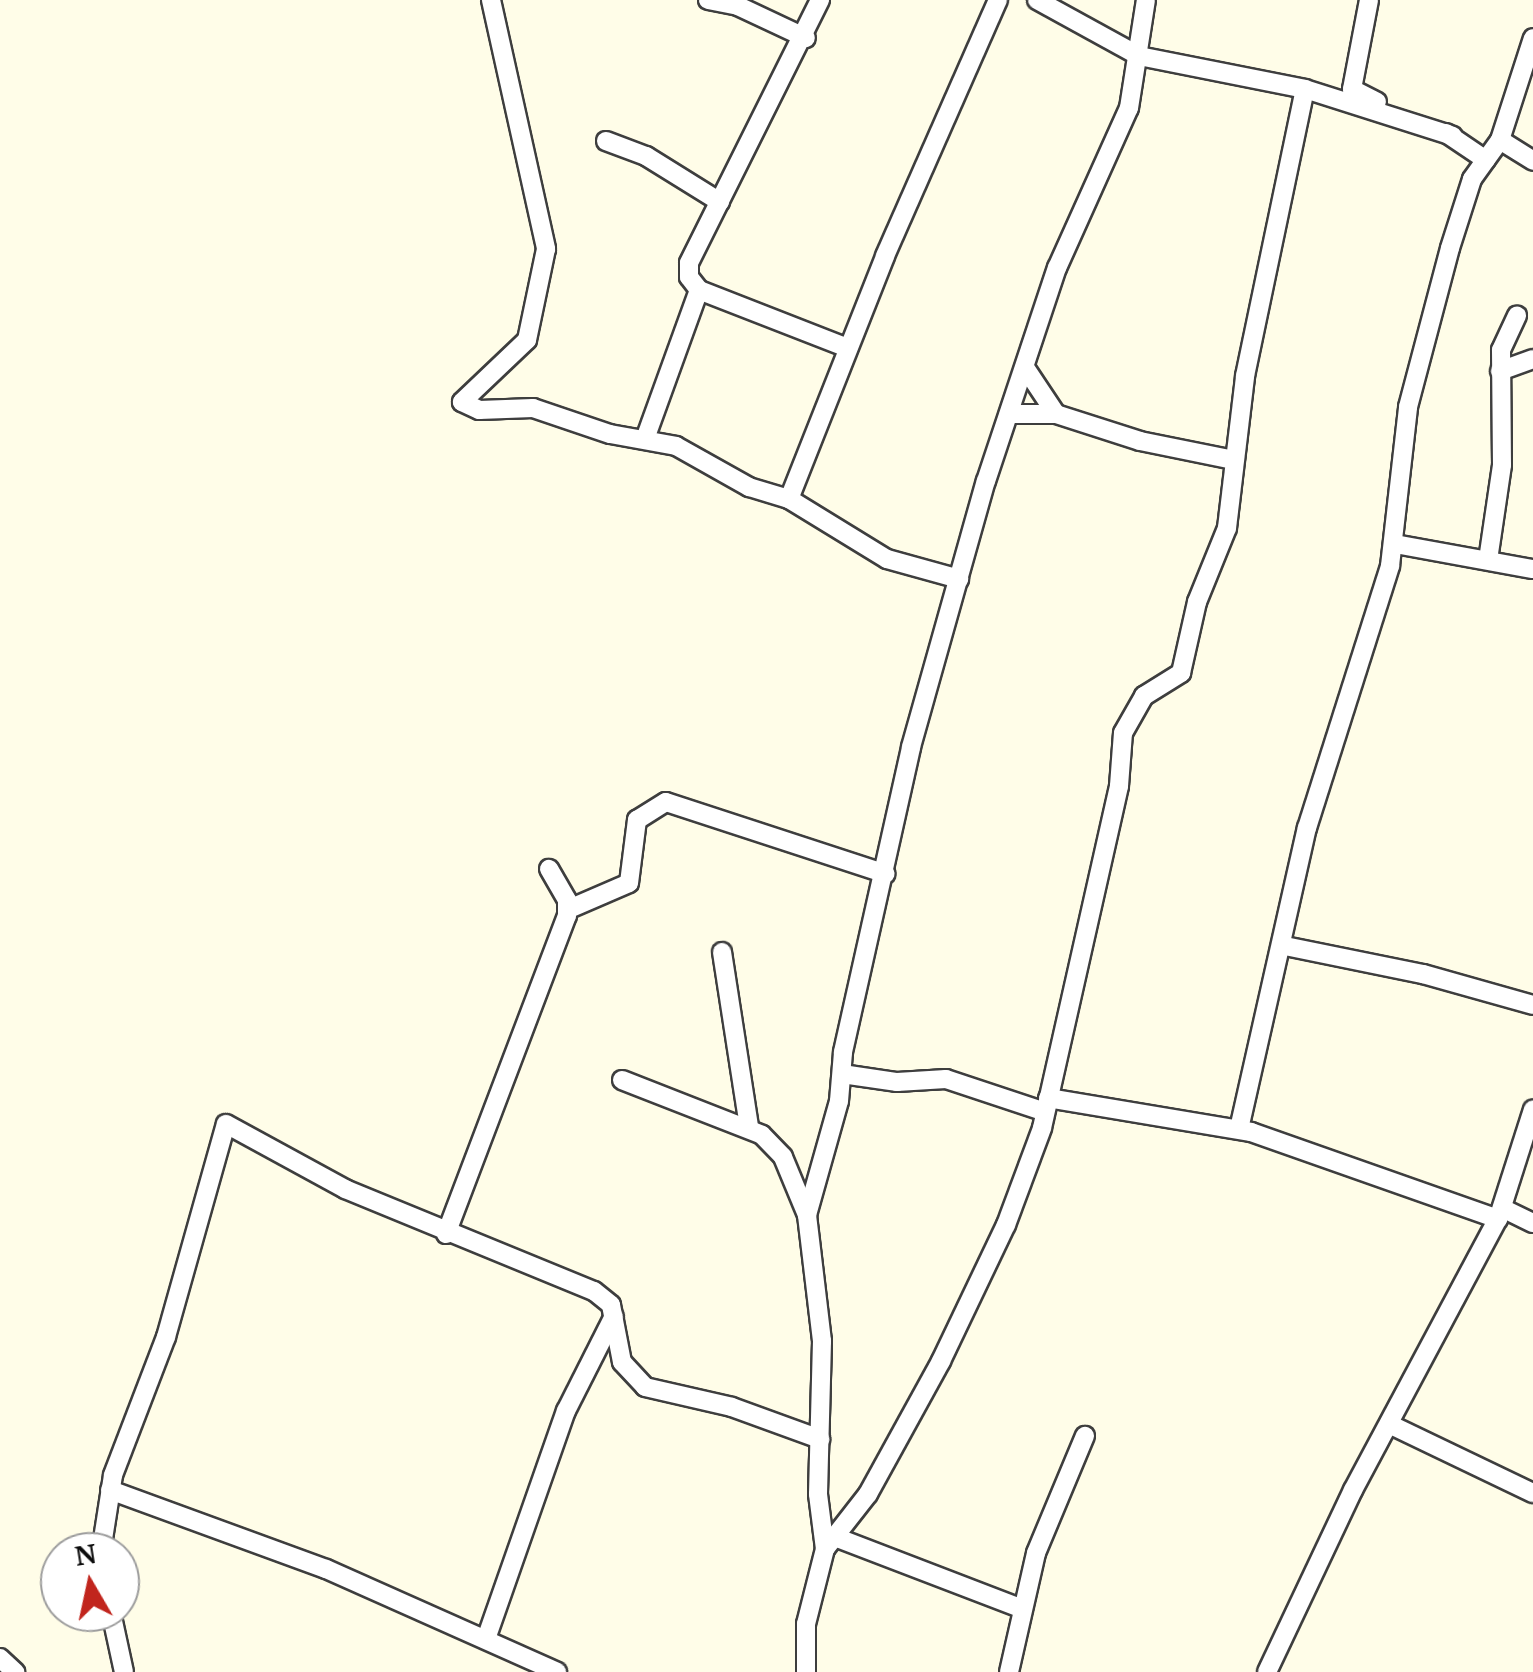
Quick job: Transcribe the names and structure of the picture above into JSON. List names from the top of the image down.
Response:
{
  "north": "top"
}
